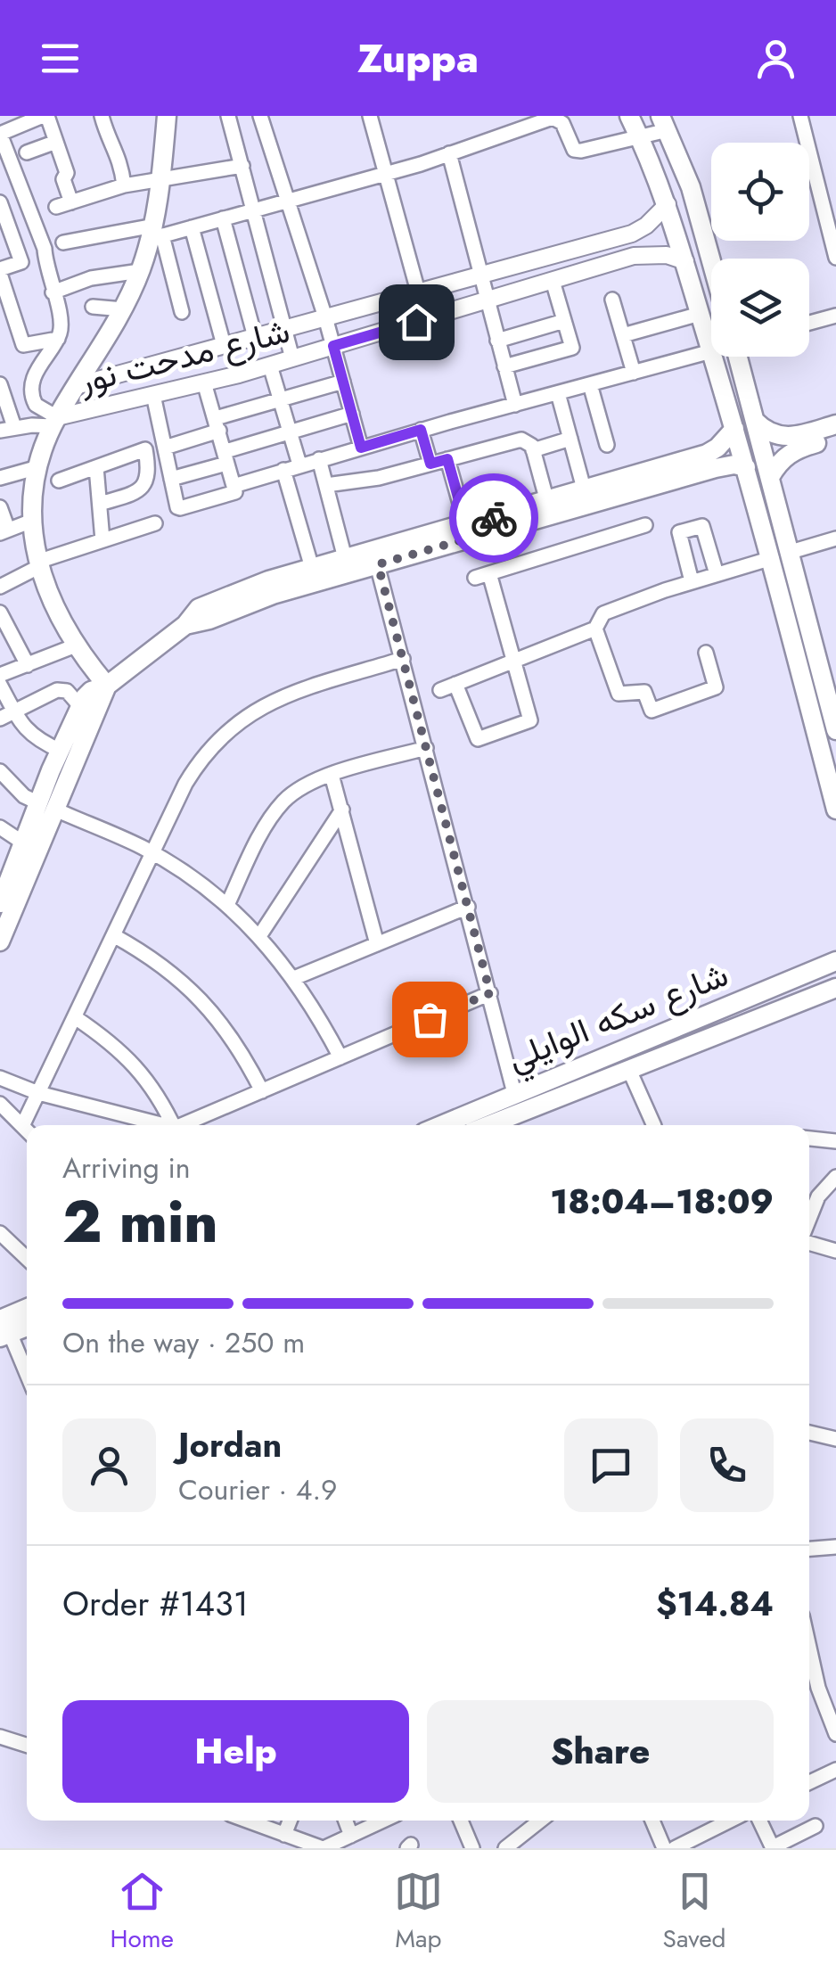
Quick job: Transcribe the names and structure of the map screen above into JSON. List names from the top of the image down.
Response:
{
  "streets": {
    "main road": ["شارع سكه الوايلي"],
    "street": ["شارع مدحت نور"]
  },
  "page": {
    "header": "Zuppa",
    "heading": ["2 min", "Arriving in", "18:04–18:09"],
    "panel": [
      "Jordan",
      "Courier · 4.9",
      "Order #1431",
      "$14.84"
    ],
    "bar": "On the way · 250 m",
    "buttons": ["Help", "Share"],
    "tabs": ["Home", "Map", "Saved"]
  }
}
